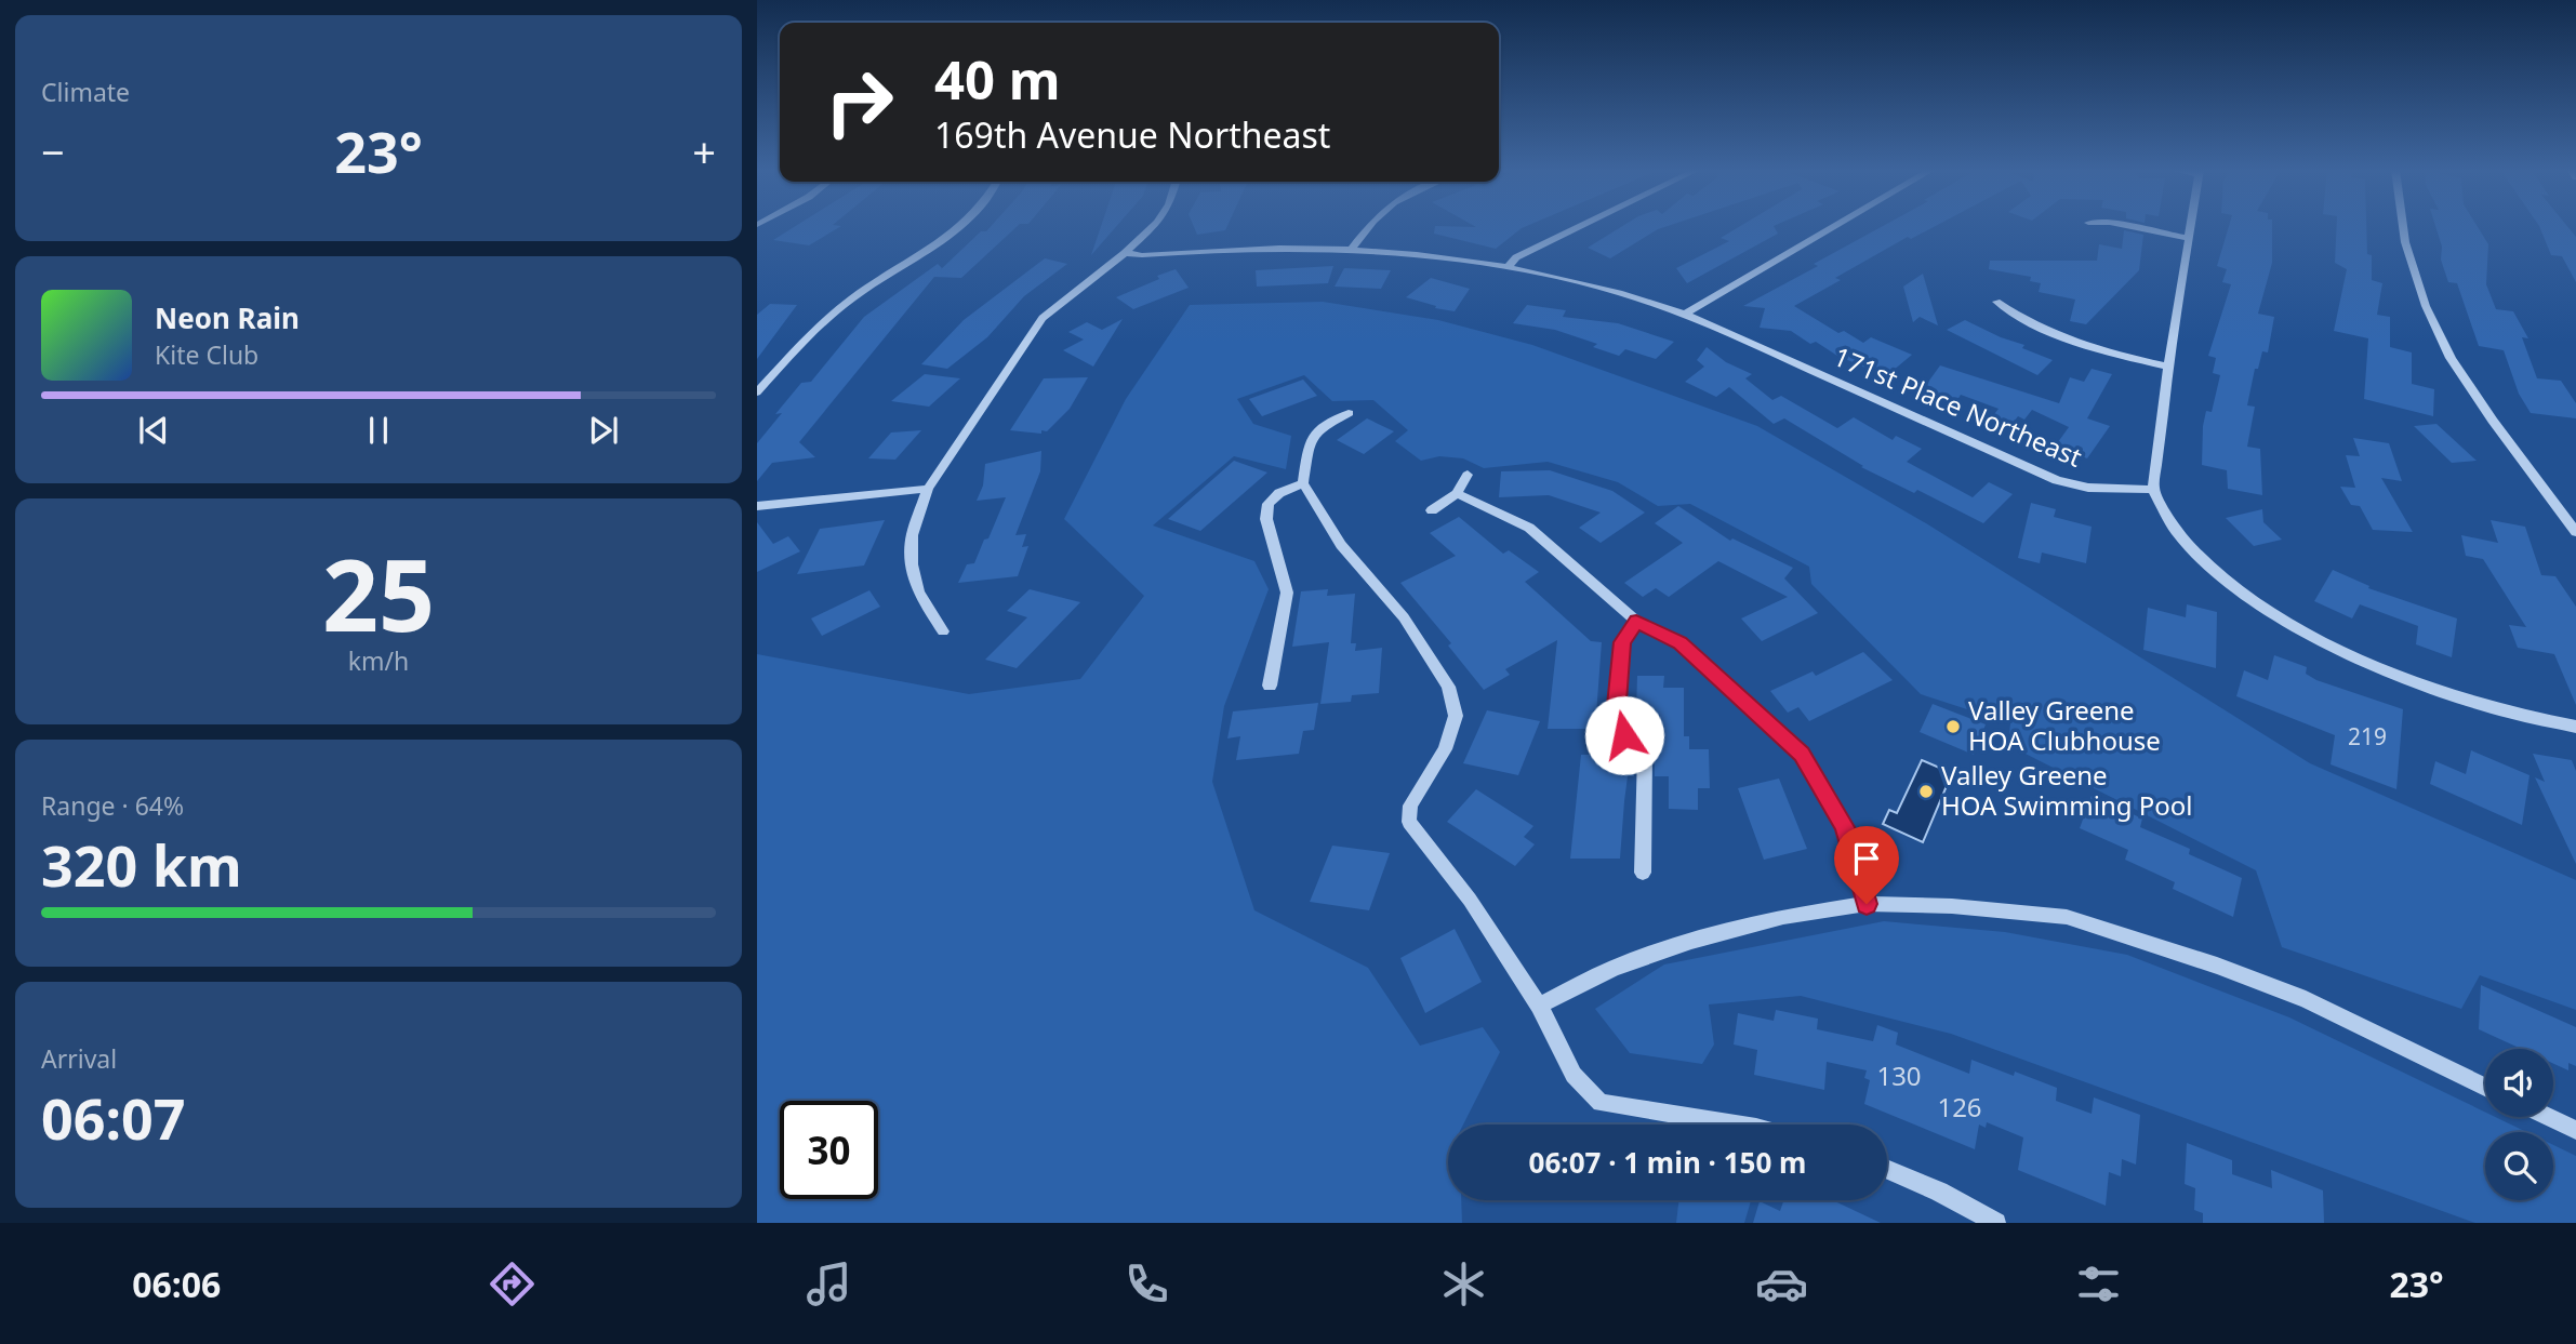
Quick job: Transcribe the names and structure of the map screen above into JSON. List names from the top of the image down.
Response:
{
  "streets": {
    "street": ["171st Place Northeast"]
  },
  "places": ["Valley Greene HOA Clubhouse", "Valley Greene HOA Swimming Pool"],
  "house_numbers": ["219", "130", "126"],
  "page": {
    "tile": [
      "Climate",
      ["25", "km/h"],
      ["Range · 64%", "320 km"],
      ["Arrival", "06:07"]
    ],
    "turn": ["40 m", "169th Avenue Northeast"],
    "heat": ["−", "23°", "+"],
    "song": ["Neon Rain", "Kite Club"],
    "limit": "30",
    "trip": "06:07 · 1 min · 150 m",
    "tabs": ["06:06", "23°"]
  }
}
